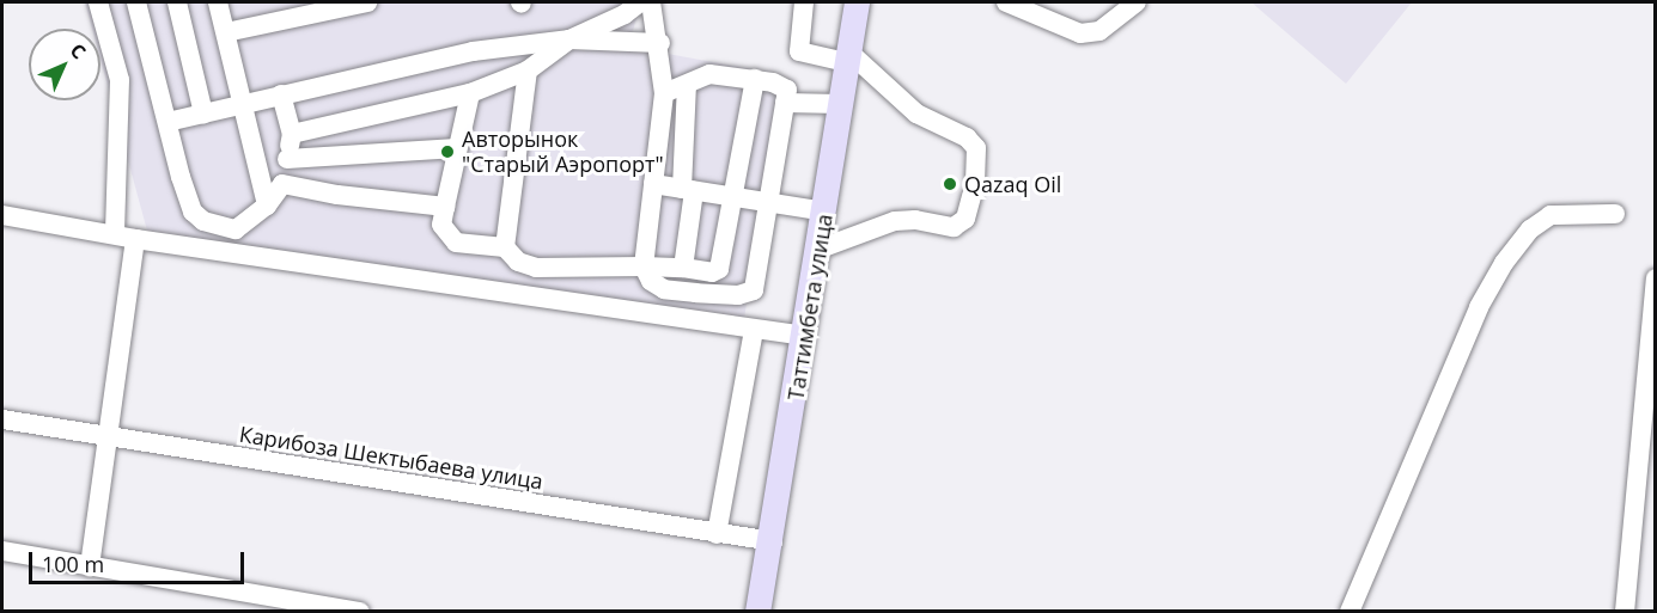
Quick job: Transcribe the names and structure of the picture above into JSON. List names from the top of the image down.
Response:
{
  "streets": {
    "main road": ["Таттимбета улица"],
    "street": ["Карибоза Шектыбаева улица"]
  },
  "crossings": [
    ["Таттимбета улица", "Карибоза Шектыбаева улица"]
  ],
  "places": ["Авторынок \"Старый Аэропорт\"", "Qazaq Oil"],
  "scale_bar": "100 m",
  "north": "top right"
}
